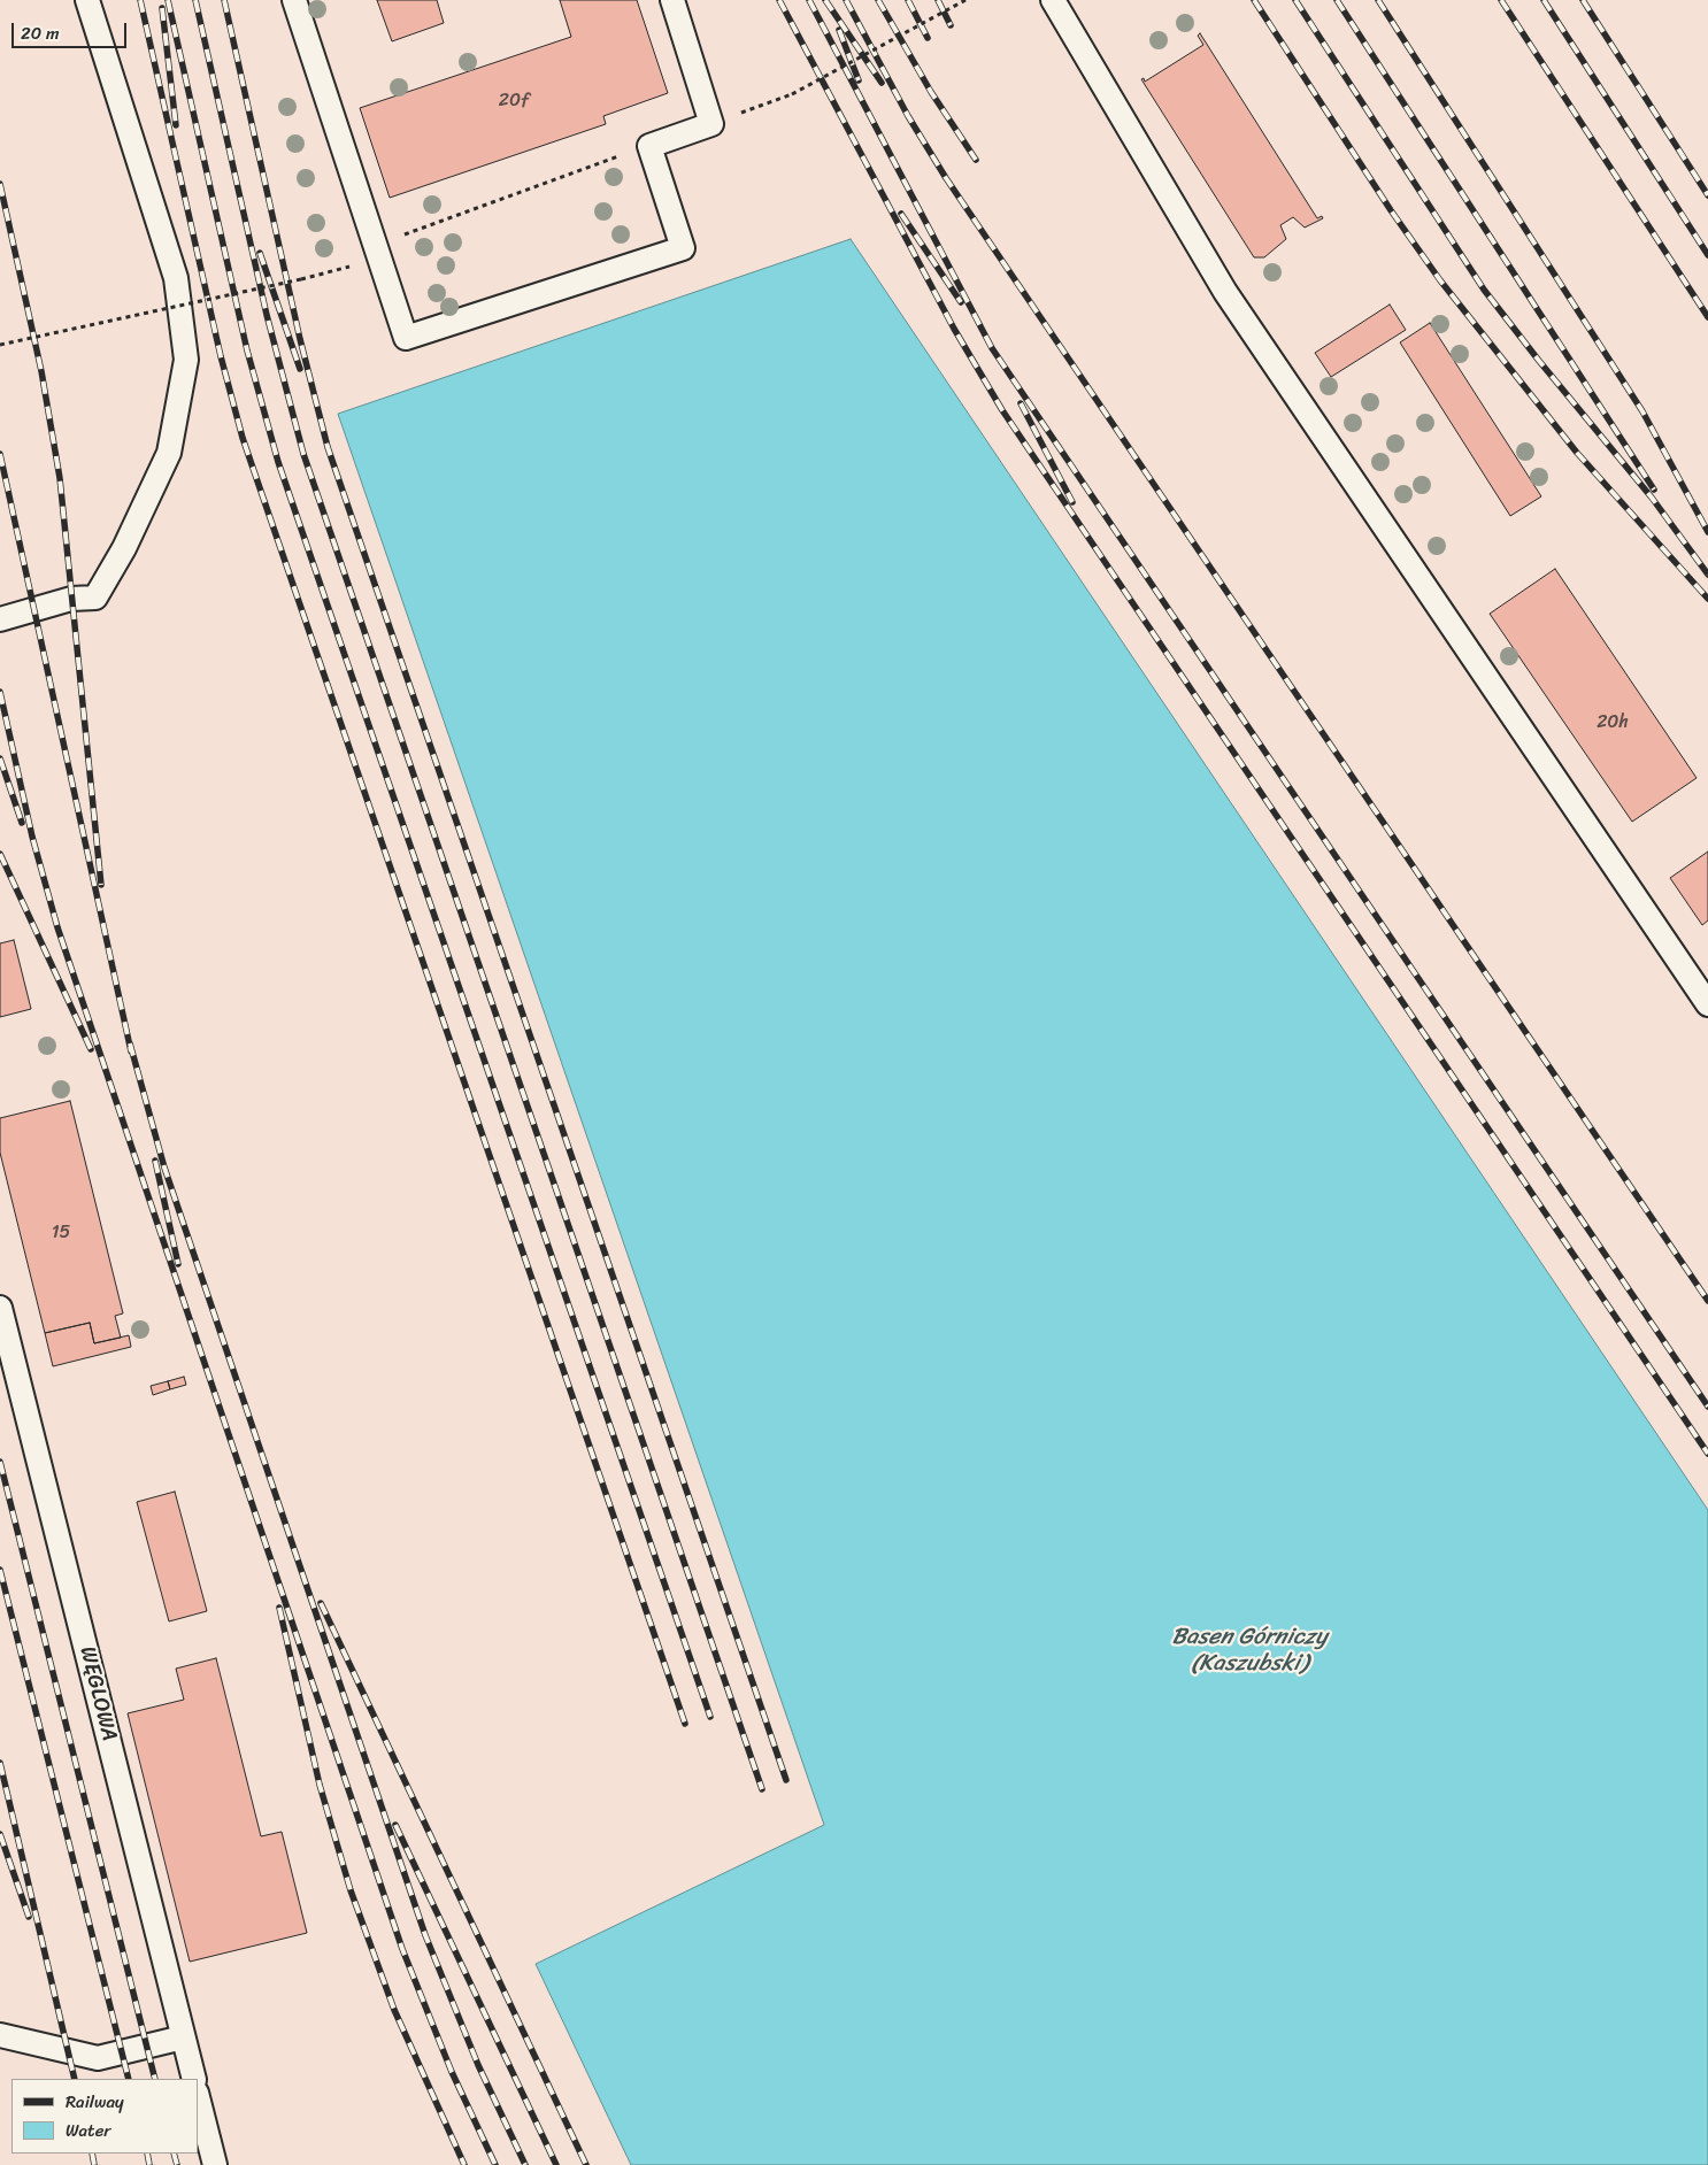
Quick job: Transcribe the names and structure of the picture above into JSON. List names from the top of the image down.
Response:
{
  "streets": {
    "lane": ["WĘGLOWA"]
  },
  "water": ["Basen Górniczy (Kaszubski)"],
  "house_numbers": ["20f", "20h", "15"],
  "legend": ["Railway", "Water"],
  "scale_bar": "20 m"
}
